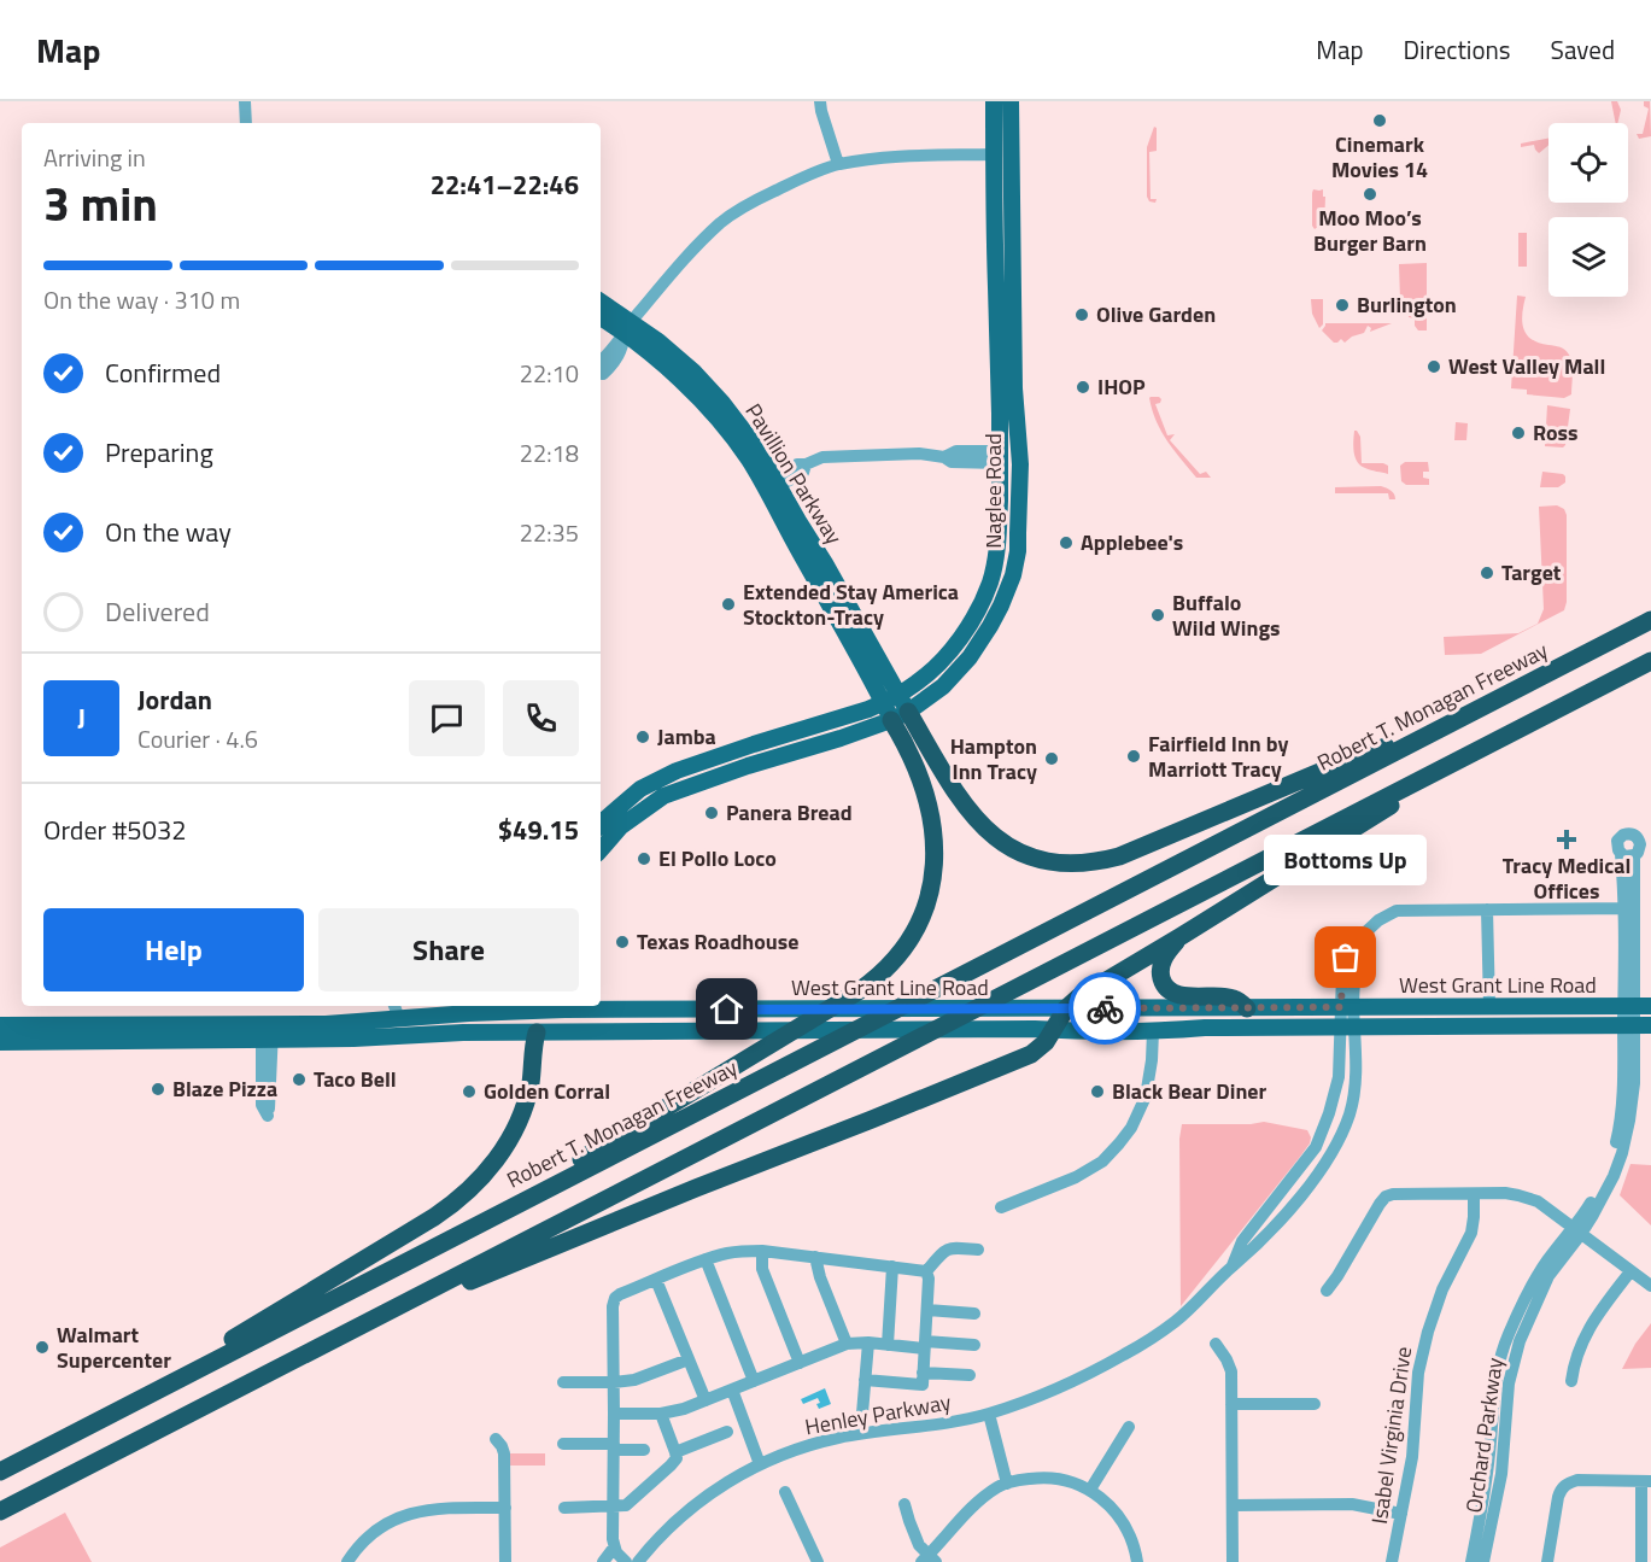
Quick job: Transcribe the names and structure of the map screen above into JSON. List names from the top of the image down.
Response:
{
  "streets": {
    "highway": ["Robert T. Monagan Freeway"],
    "main road": ["Pavillion Parkway", "Naglee Road", "West Grant Line Road"],
    "street": ["Henley Parkway", "Isabel Virginia Drive", "Orchard Parkway"]
  },
  "crossings": [
    ["Pavillion Parkway", "Naglee Road"],
    ["West Grant Line Road", "Henley Parkway"],
    ["West Grant Line Road", "Orchard Parkway"]
  ],
  "places": {
    "other": [
      "Cinemark Movies 14",
      "Moo Moo’s Burger Barn",
      "Burlington",
      "Olive Garden",
      "West Valley Mall",
      "IHOP",
      "Ross",
      "Applebee's",
      "Target",
      "Extended Stay America Stockton-Tracy",
      "Buffalo Wild Wings",
      "Jamba",
      "Fairfield Inn by Marriott Tracy",
      "Hampton Inn Tracy",
      "Panera Bread",
      "El Pollo Loco",
      "Texas Roadhouse",
      "Bottoms Up",
      "Taco Bell",
      "Blaze Pizza",
      "Golden Corral",
      "Black Bear Diner",
      "Walmart Supercenter"
    ],
    "health": ["Tracy Medical Offices"]
  },
  "page": {
    "header": "Map",
    "nav": ["Map", "Directions", "Saved"],
    "heading": ["3 min", "Arriving in", "22:41–22:46"],
    "panel": [
      "Jordan",
      "Courier · 4.6",
      "Order #5032",
      "$49.15"
    ],
    "bar": "On the way · 310 m",
    "list": [
      ["Confirmed", "22:10"],
      ["Preparing", "22:18"],
      ["On the way", "22:35"],
      "Delivered"
    ],
    "round": "J",
    "bubble": "Bottoms Up",
    "buttons": ["Help", "Share"]
  }
}
